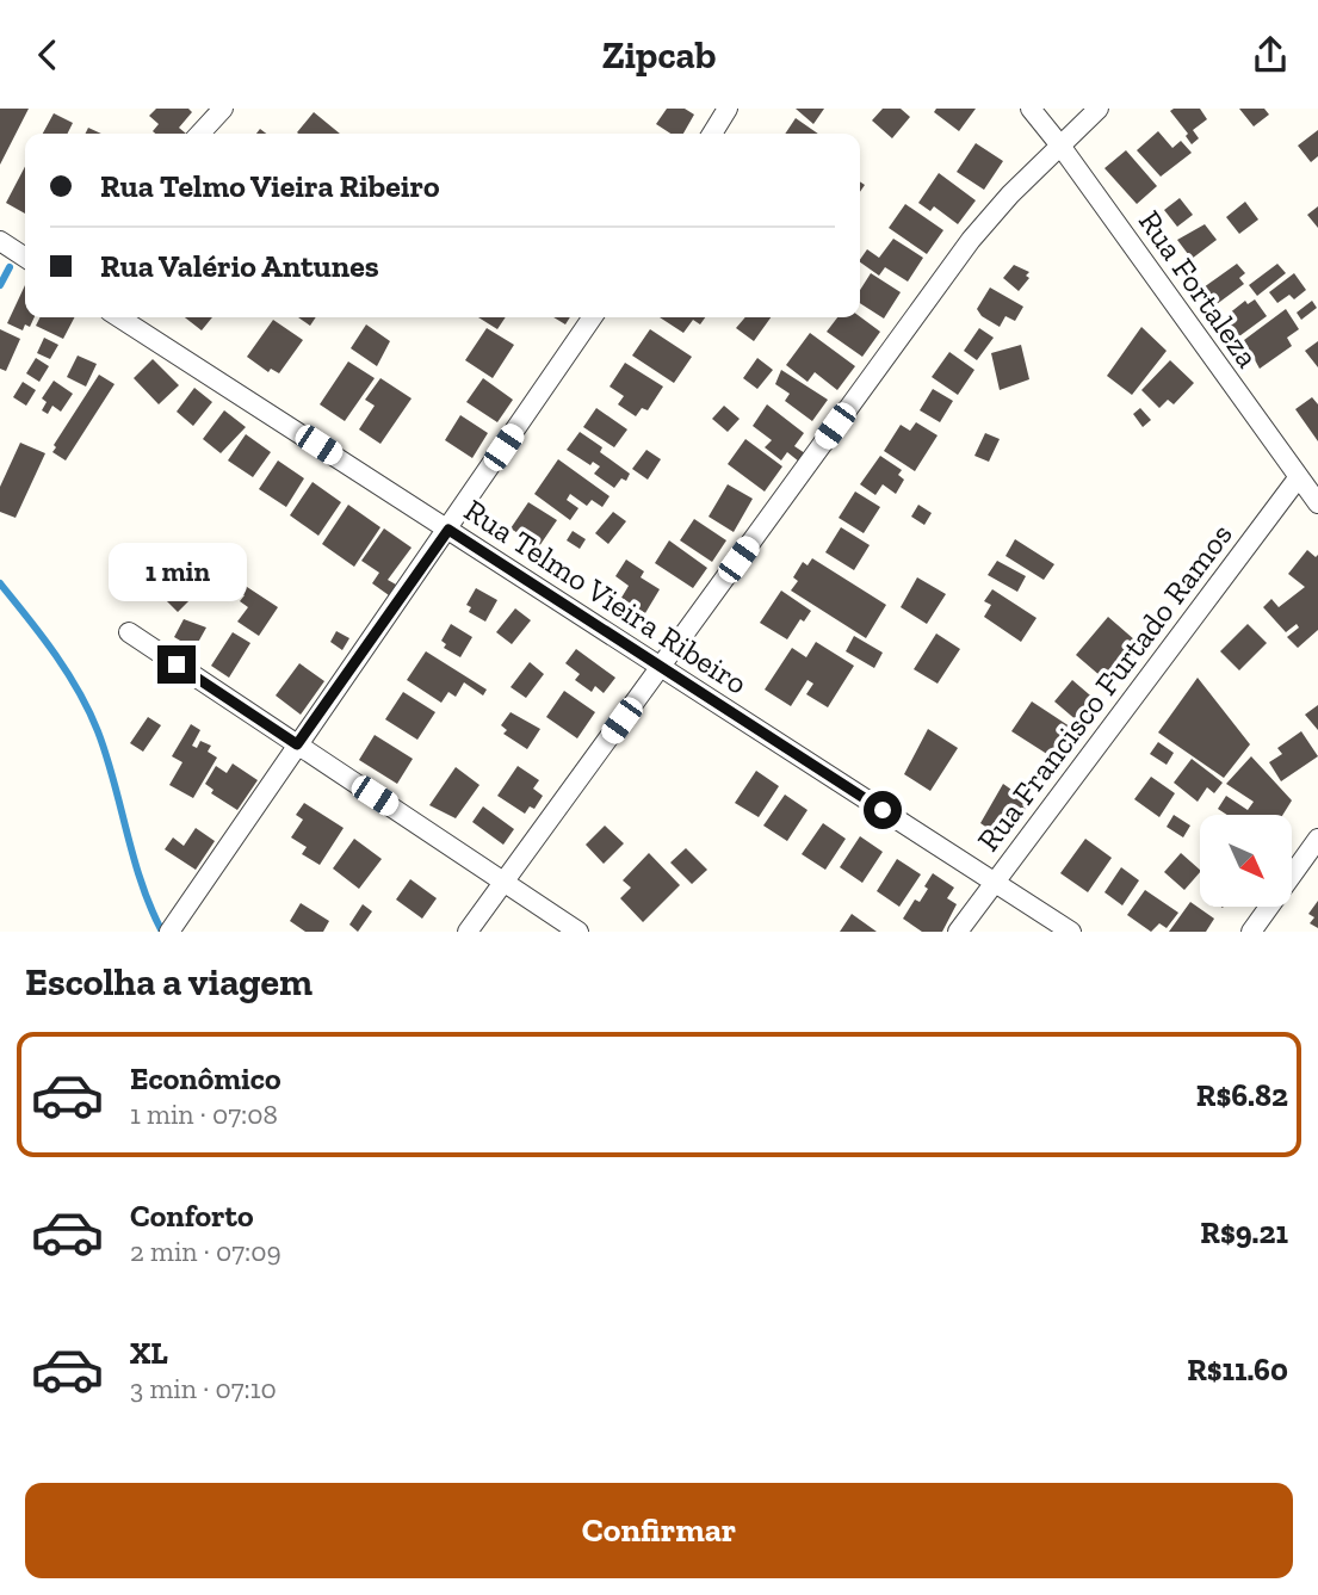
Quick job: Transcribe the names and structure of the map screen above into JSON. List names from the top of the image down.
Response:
{
  "streets": {
    "street": ["Rua Fortaleza", "Rua Telmo Vieira Ribeiro", "Rua Francisco Furtado Ramos"]
  },
  "crossings": [
    ["Rua Fortaleza", "Rua Francisco Furtado Ramos"],
    ["Rua Telmo Vieira Ribeiro", "Rua Francisco Furtado Ramos"]
  ],
  "north": "bottom right",
  "page": {
    "header": "Zipcab",
    "banner": ["Rua Telmo Vieira Ribeiro", "Rua Valério Antunes"],
    "bubble": "1 min",
    "heading": "Escolha a viagem",
    "list": [
      {
        "name": "Econômico",
        "note": "1 min · 07:08",
        "value": "R$6.82"
      },
      {
        "name": "Conforto",
        "note": "2 min · 07:09",
        "value": "R$9.21"
      },
      {
        "name": "XL",
        "note": "3 min · 07:10",
        "value": "R$11.60"
      }
    ],
    "buttons": "Confirmar"
  }
}
